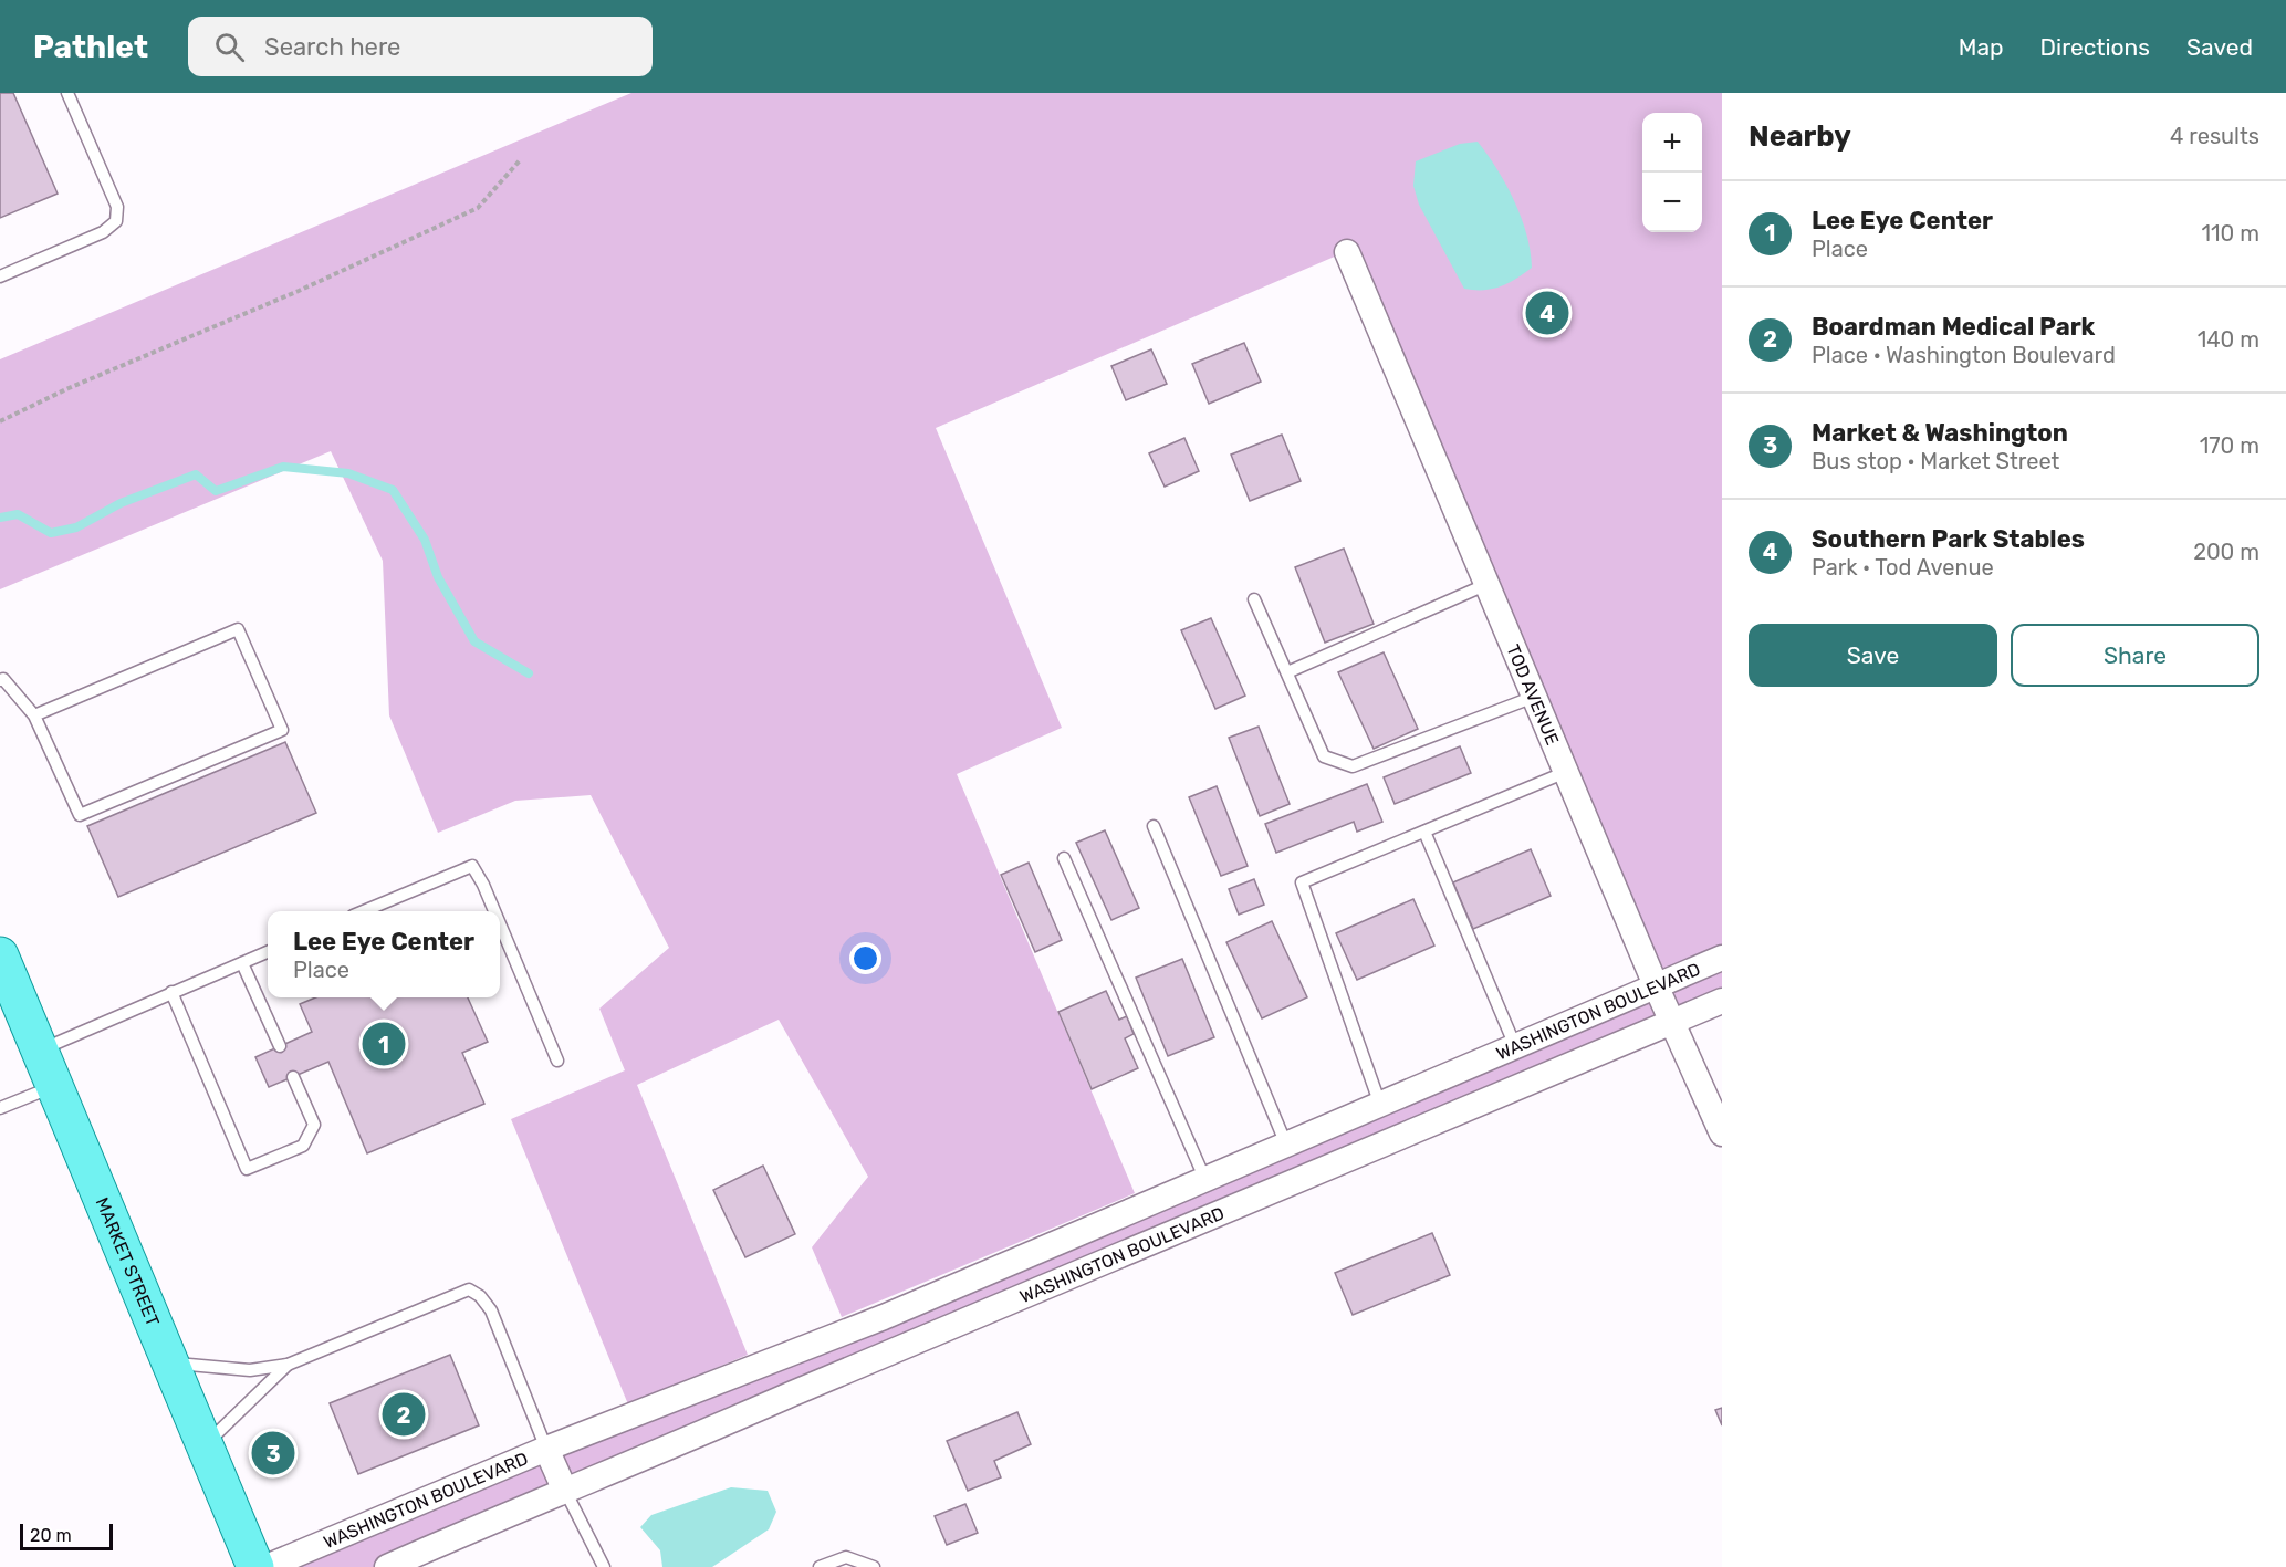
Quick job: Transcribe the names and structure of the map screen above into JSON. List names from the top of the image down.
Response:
{
  "streets": {
    "main road": ["MARKET STREET"],
    "street": ["TOD AVENUE", "WASHINGTON BOULEVARD"]
  },
  "crossings": [
    ["TOD AVENUE", "WASHINGTON BOULEVARD"],
    ["WASHINGTON BOULEVARD", "MARKET STREET"]
  ],
  "scale_bar": "20 m",
  "page": {
    "header": "Pathlet",
    "search": "Search here",
    "nav": ["Map", "Directions", "Saved"],
    "heading": ["Nearby", "4 results"],
    "map_buttons": ["+", "−"],
    "list": [
      {
        "mark": "1",
        "name": "Lee Eye Center",
        "note": "Place",
        "value": "110 m"
      },
      {
        "mark": "2",
        "name": "Boardman Medical Park",
        "note": "Place · Washington Boulevard",
        "value": "140 m"
      },
      {
        "mark": "3",
        "name": "Market & Washington",
        "note": "Bus stop · Market Street",
        "value": "170 m"
      },
      {
        "mark": "4",
        "name": "Southern Park Stables",
        "note": "Park · Tod Avenue",
        "value": "200 m"
      }
    ],
    "pins": [
      "4",
      "1",
      "2",
      "3"
    ],
    "buttons": ["Save", "Share"],
    "popup": ["Lee Eye Center", "Place"],
    "scale": "20 m"
  }
}
